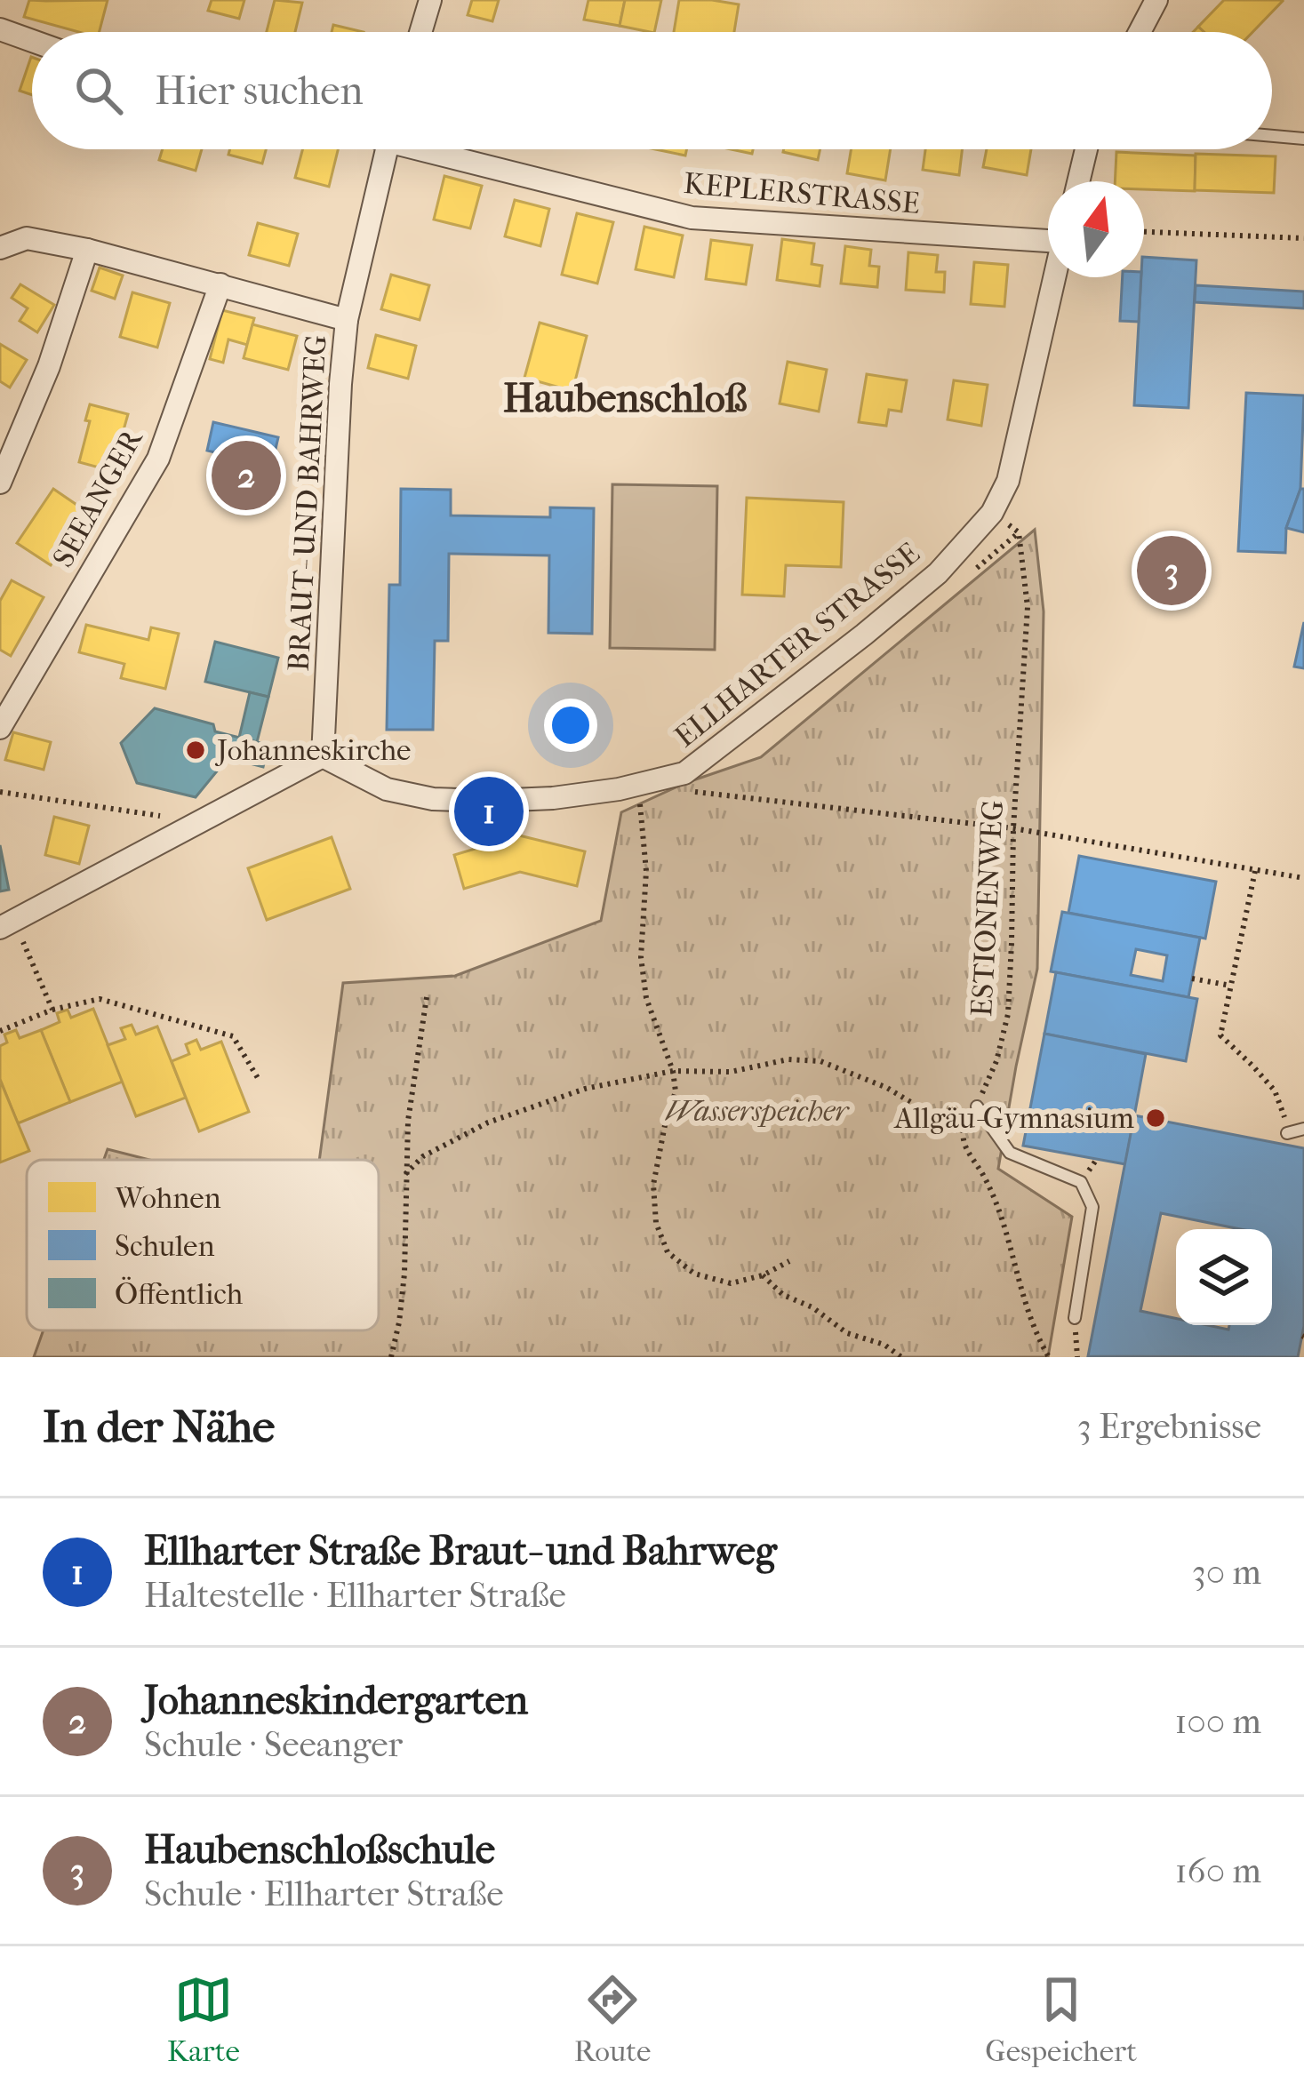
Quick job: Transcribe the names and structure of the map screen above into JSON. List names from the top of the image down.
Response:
{
  "streets": {
    "street": [
      "KEPLERSTRASSE",
      "SEEANGER",
      "BRAUT- UND BAHRWEG",
      "ELLHARTER STRASSE"
    ],
    "path": ["ESTIONENWEG"]
  },
  "crossings": [
    ["BRAUT- UND BAHRWEG", "ELLHARTER STRASSE"],
    ["ELLHARTER STRASSE", "ESTIONENWEG"]
  ],
  "districts": ["Haubenschloß"],
  "parks": ["Wasserspeicher"],
  "places": ["Johanneskirche", "Allgäu-Gymnasium"],
  "legend": ["Wohnen", "Schulen", "Öffentlich"],
  "north": "top",
  "page": {
    "search": "Hier suchen",
    "pins": ["2", "3", "1"],
    "heading": ["In der Nähe", "3 Ergebnisse"],
    "list": [
      {
        "mark": "1",
        "name": "Ellharter Straße Braut- und Bahrweg",
        "note": "Haltestelle · Ellharter Straße",
        "value": "30 m"
      },
      {
        "mark": "2",
        "name": "Johanneskindergarten",
        "note": "Schule · Seeanger",
        "value": "100 m"
      },
      {
        "mark": "3",
        "name": "Haubenschloßschule",
        "note": "Schule · Ellharter Straße",
        "value": "160 m"
      }
    ],
    "nav": ["Karte", "Route", "Gespeichert"]
  }
}
